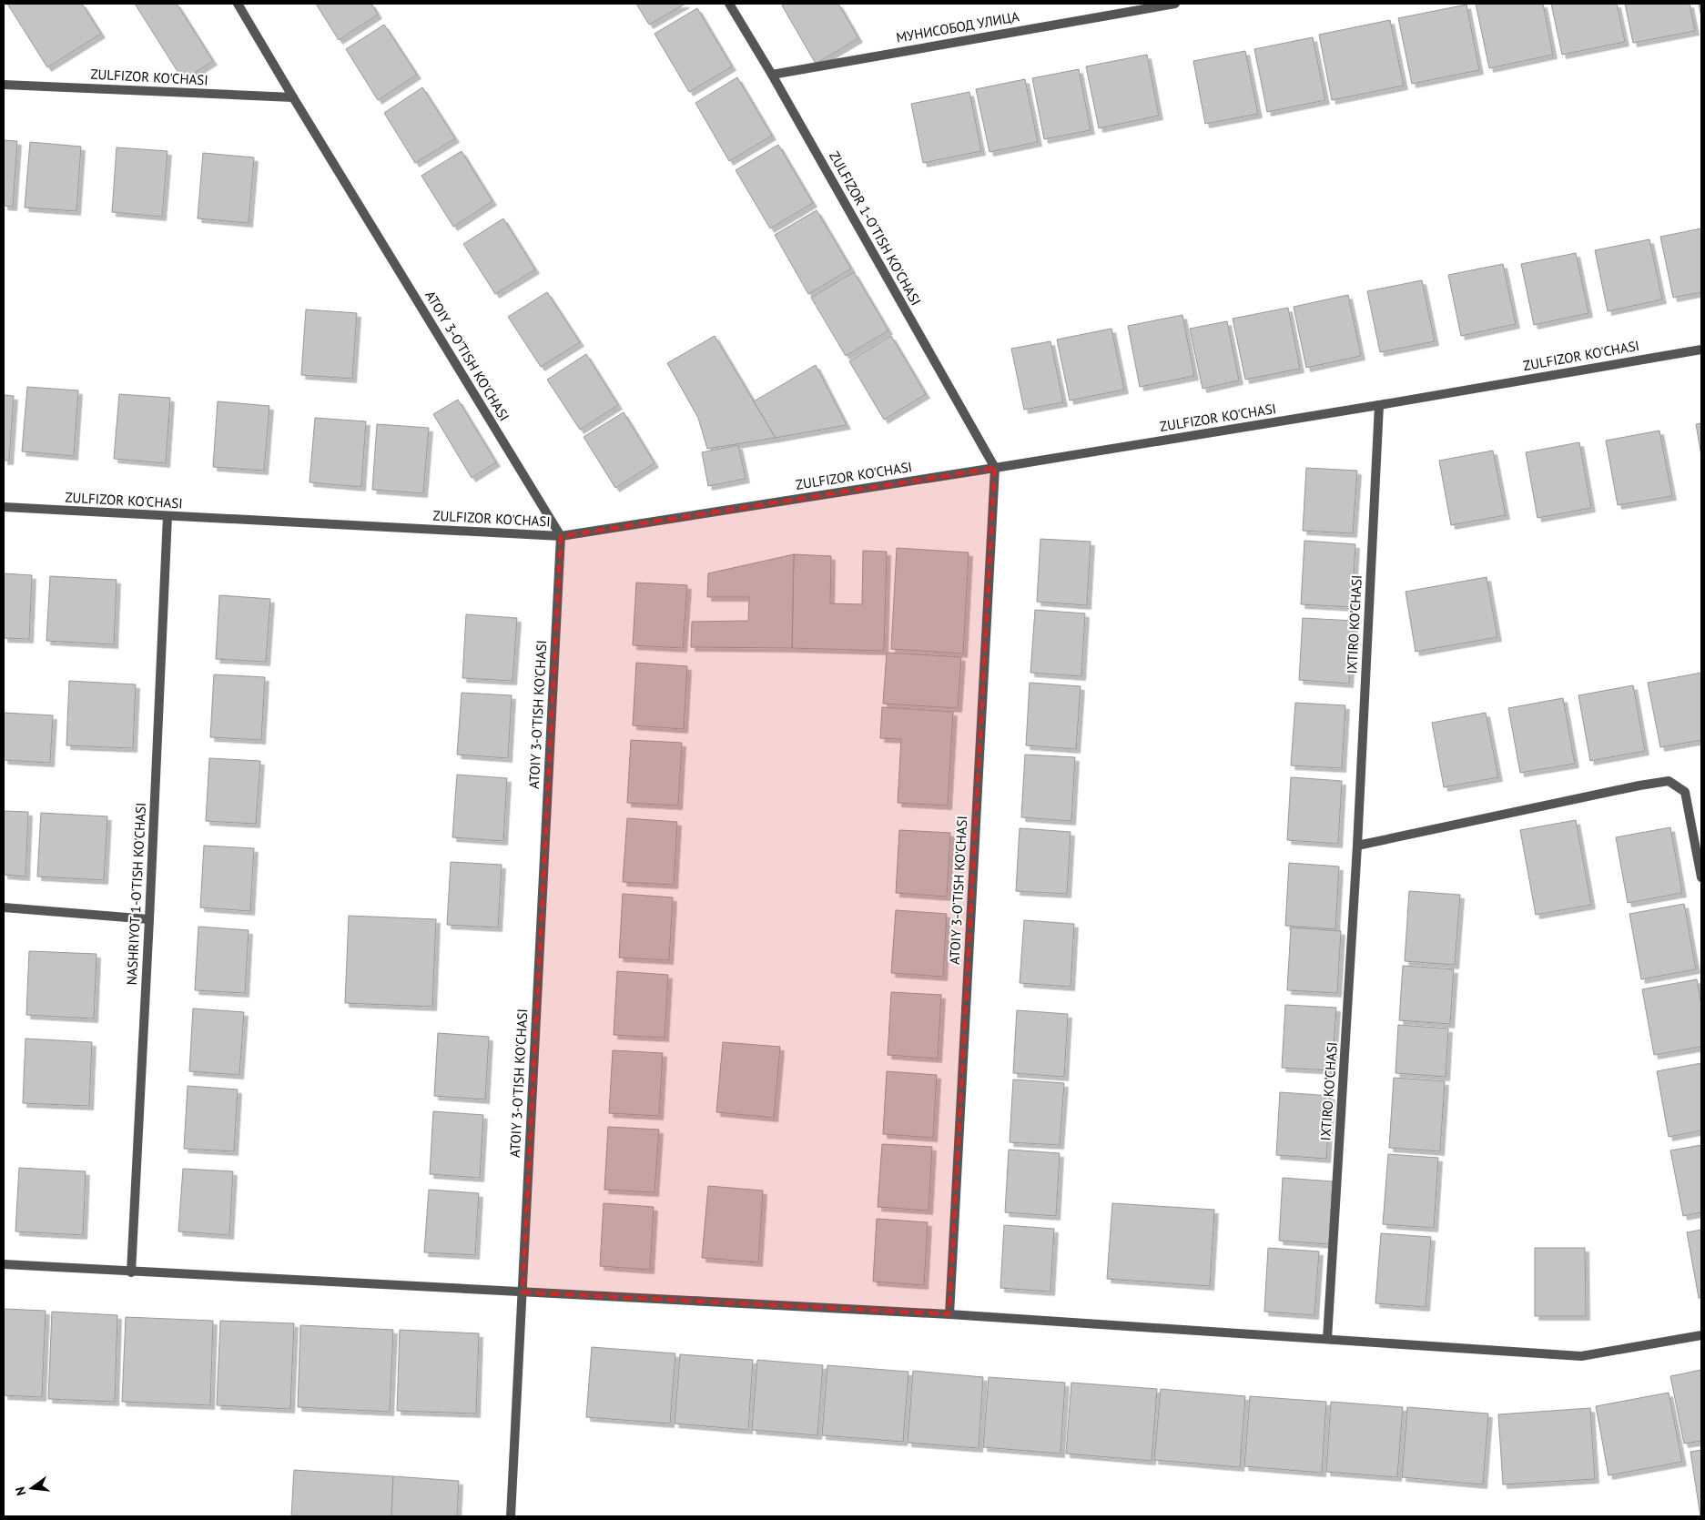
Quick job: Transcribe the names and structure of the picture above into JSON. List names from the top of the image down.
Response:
{
  "streets": {
    "street": [
      "МУНИСОБОД УЛИЦА",
      "ZULFIZOR KO'CHASI",
      "ZULFIZOR 1-O'TISH KO'CHASI",
      "ATOIY 3-O'TISH KO'CHASI",
      "IXTIRO KO'CHASI",
      "NASHRIYOT 1-O'TISH KO'CHASI"
    ]
  },
  "crossings": [
    ["МУНИСОБОД УЛИЦА", "ZULFIZOR 1-O'TISH KO'CHASI"],
    ["ZULFIZOR KO'CHASI", "ZULFIZOR 1-O'TISH KO'CHASI"],
    ["ZULFIZOR KO'CHASI", "ATOIY 3-O'TISH KO'CHASI"],
    ["ZULFIZOR KO'CHASI", "IXTIRO KO'CHASI"],
    ["ZULFIZOR KO'CHASI", "NASHRIYOT 1-O'TISH KO'CHASI"],
    ["ZULFIZOR 1-O'TISH KO'CHASI", "ATOIY 3-O'TISH KO'CHASI"]
  ],
  "north": "left"
}
